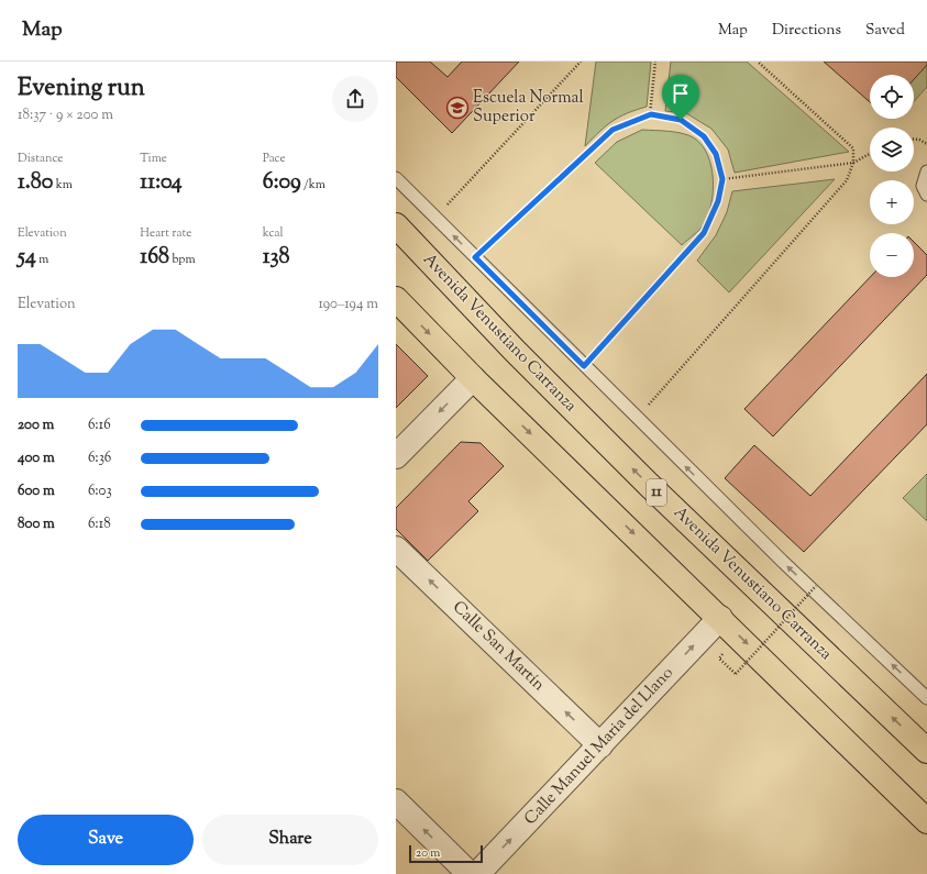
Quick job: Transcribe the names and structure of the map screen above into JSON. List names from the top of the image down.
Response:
{
  "streets": {
    "main road": ["Avenida Venustiano Carranza", "11"],
    "street": ["Calle San Martín", "Calle Manuel Maria del Llano"]
  },
  "crossings": [
    ["Calle San Martín", "Calle Manuel Maria del Llano"]
  ],
  "one_way": ["Calle Manuel Maria del Llano"],
  "places": {
    "school or university": ["Escuela Normal Superior"]
  },
  "scale_bar": "20 m",
  "page": {
    "header": "Map",
    "nav": ["Map", "Directions", "Saved"],
    "heading": ["Evening run", "18:37 · 9 × 200 m"],
    "map_buttons": ["+", "−"],
    "stats": [
      ["Distance", "1.80 km"],
      ["Time", "11:04"],
      ["Pace", "6:09 /km"],
      ["Elevation", "54 m"],
      ["Heart rate", "168 bpm"],
      ["kcal", "138"]
    ],
    "chart": ["Elevation", "190–194 m"],
    "list": [
      {
        "name": "200 m",
        "note": "6:16"
      },
      {
        "name": "400 m",
        "note": "6:36"
      },
      {
        "name": "600 m",
        "note": "6:03"
      },
      {
        "name": "800 m",
        "note": "6:18"
      }
    ],
    "buttons": ["Save", "Share"],
    "scale": "20 m"
  }
}
